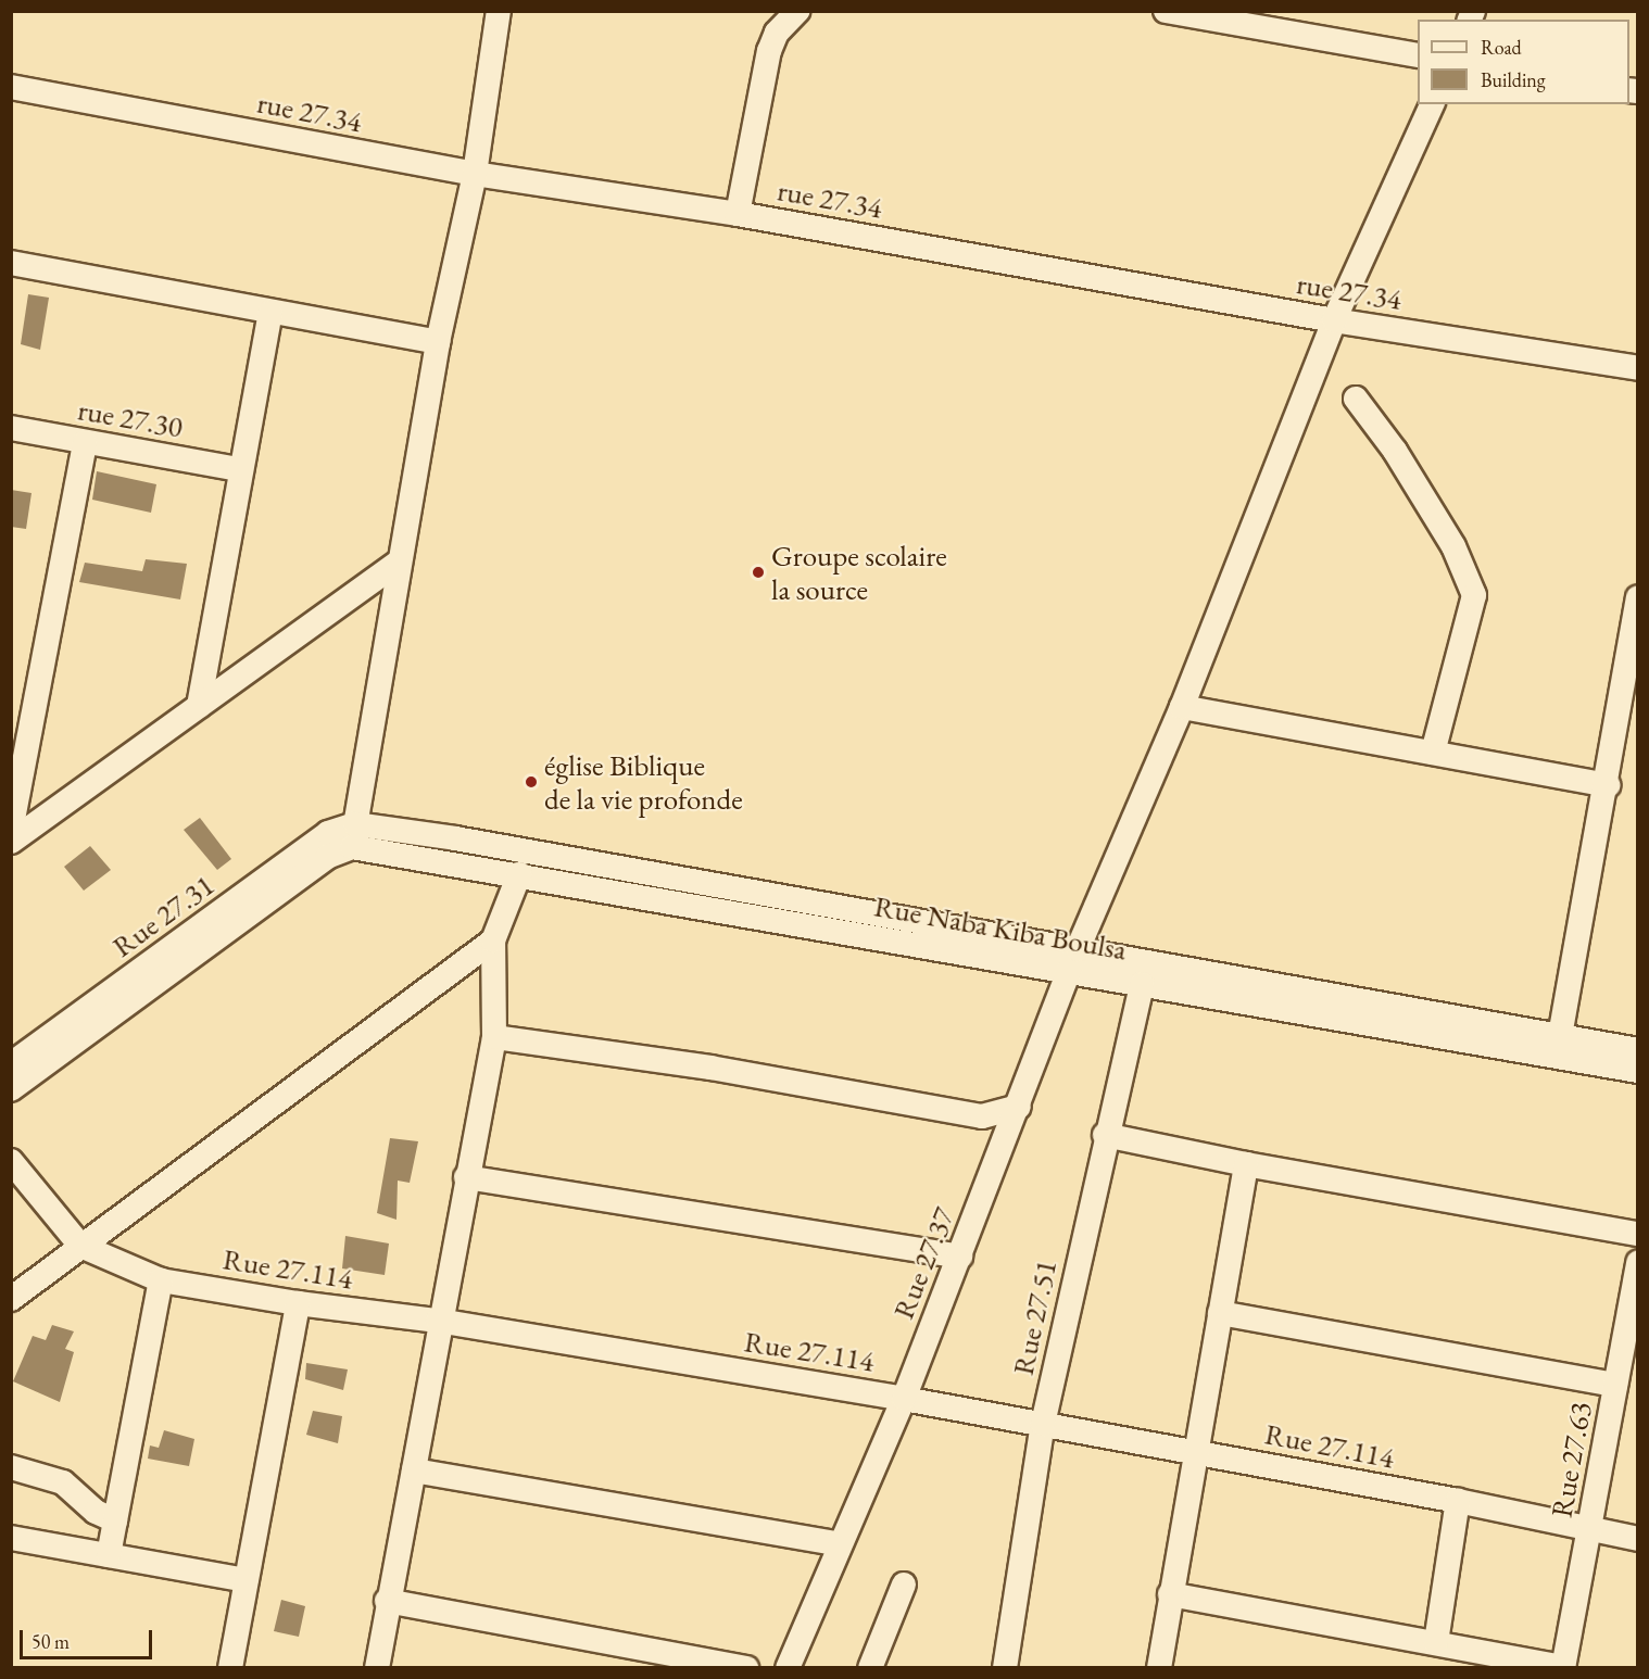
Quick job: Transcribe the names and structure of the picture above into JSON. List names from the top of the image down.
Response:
{
  "streets": {
    "street": [
      "rue 27.34",
      "rue 27.30",
      "Rue 27.31",
      "Rue Naba Kiba Boulsa",
      "Rue 27.37",
      "Rue 27.114",
      "Rue 27.51",
      "Rue 27.63"
    ]
  },
  "crossings": [
    ["rue 27.34", "Rue 27.37"],
    ["Rue 27.31", "Rue Naba Kiba Boulsa"],
    ["Rue Naba Kiba Boulsa", "Rue 27.37"],
    ["Rue Naba Kiba Boulsa", "Rue 27.51"],
    ["Rue 27.37", "Rue 27.114"],
    ["Rue 27.114", "Rue 27.51"],
    ["Rue 27.114", "Rue 27.63"]
  ],
  "places": ["Groupe scolaire la source", "église Biblique de la vie profonde"],
  "legend": ["Road", "Building"],
  "scale_bar": "50 m"
}
